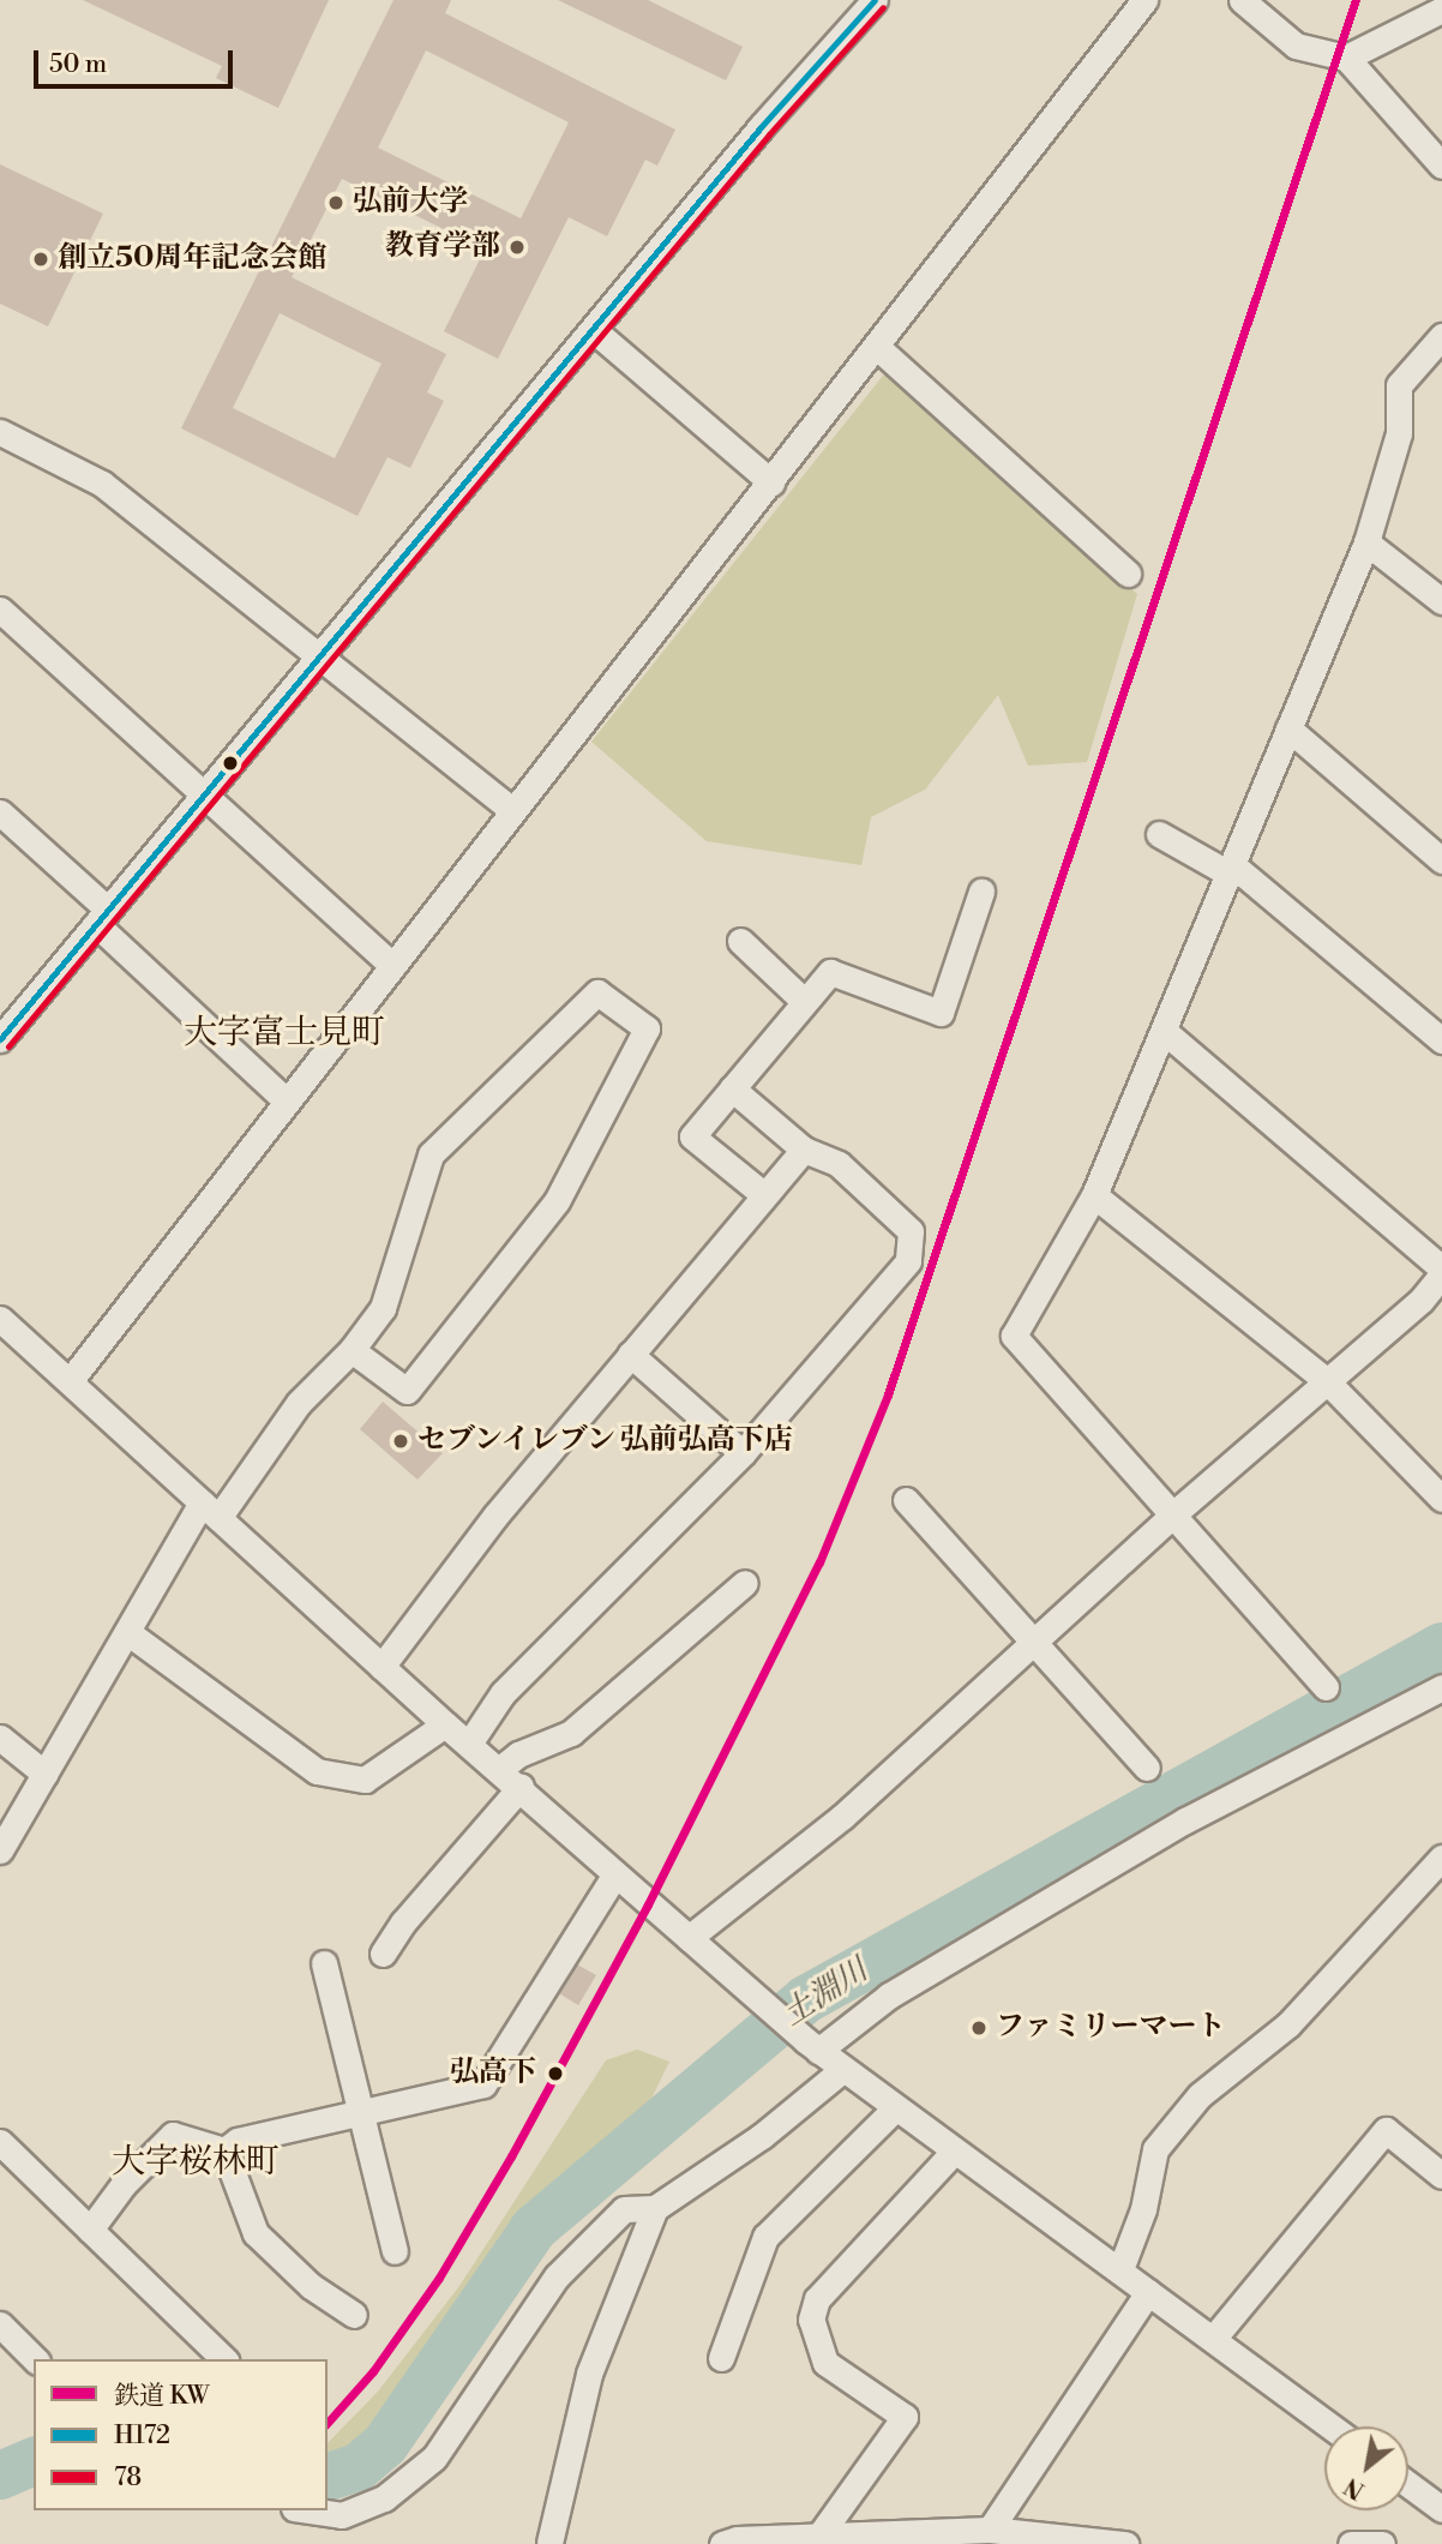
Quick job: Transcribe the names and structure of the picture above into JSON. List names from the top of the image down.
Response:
{
  "districts": ["大字富士見町", "大字桜林町"],
  "water": ["土淵川"],
  "places": [
    "弘前大学",
    "教育学部",
    "創立50周年記念会館",
    "セブンイレブン 弘前弘高下店",
    "ファミリーマート",
    "弘高下"
  ],
  "lines": ["rail line KW", "transit line H172", "transit line 78"],
  "legend": ["鉄道 KW", "H172", "78"],
  "scale_bar": "50 m",
  "north": "bottom left"
}
